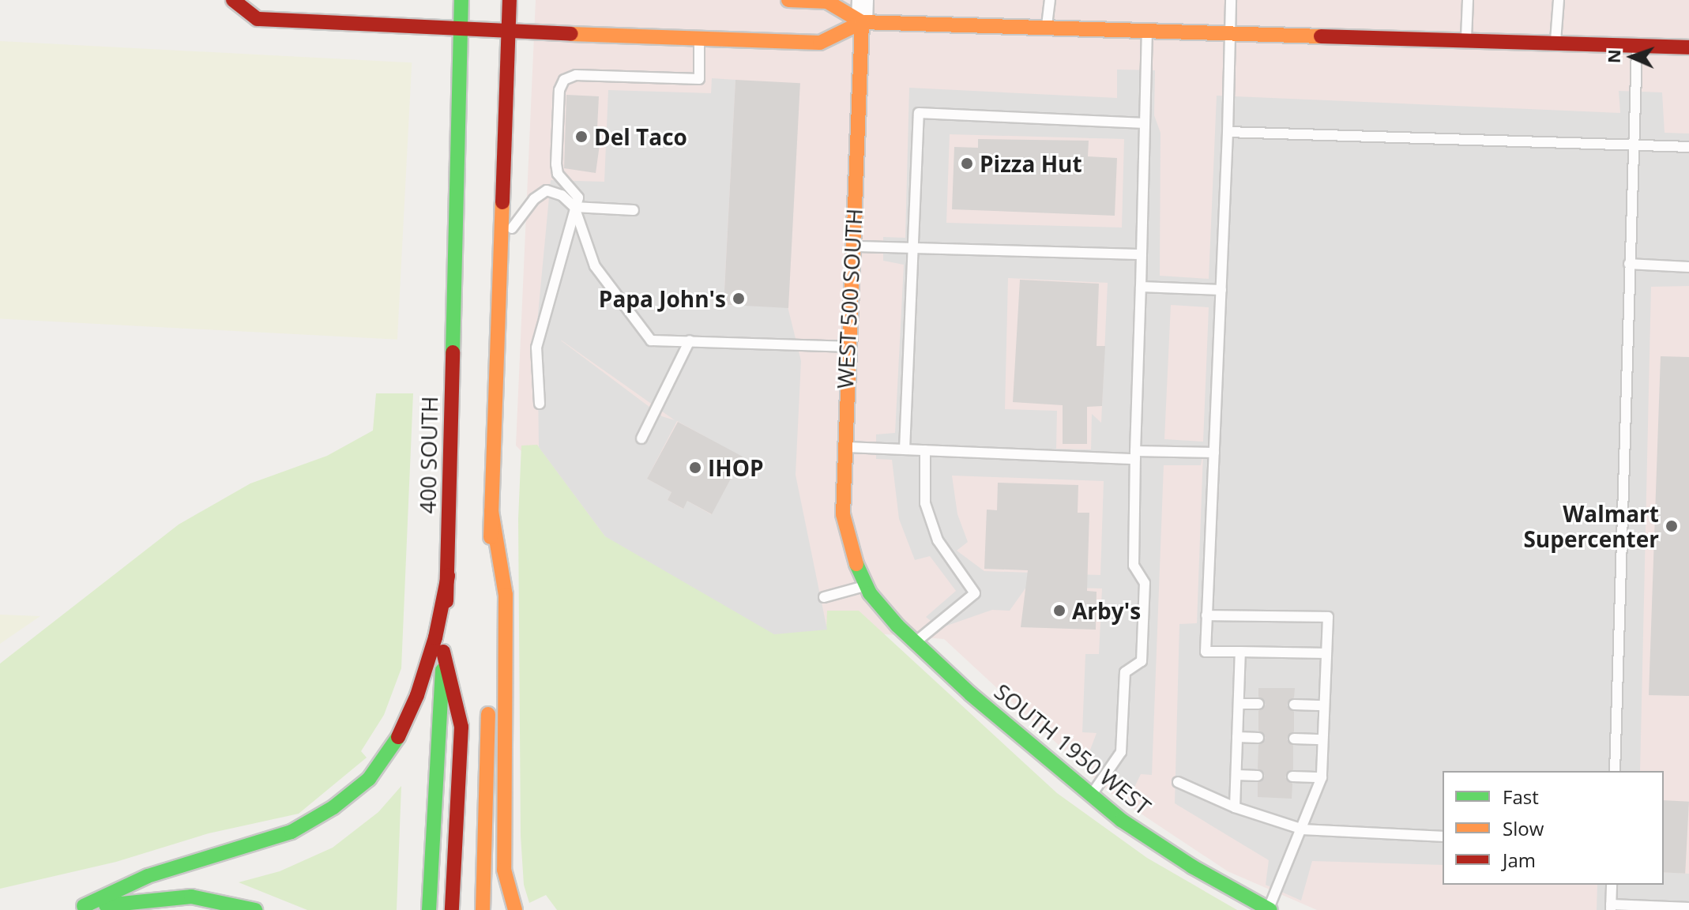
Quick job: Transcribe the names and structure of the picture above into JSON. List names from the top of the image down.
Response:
{
  "streets": {
    "main road": ["WEST 500 SOUTH", "400 SOUTH", "SOUTH 1950 WEST"]
  },
  "crossings": [
    ["WEST 500 SOUTH", "SOUTH 1950 WEST"]
  ],
  "places": [
    "Del Taco",
    "Pizza Hut",
    "Papa John's",
    "IHOP",
    "Walmart Supercenter",
    "Arby's"
  ],
  "legend": ["Fast", "Slow", "Jam"],
  "north": "left"
}
